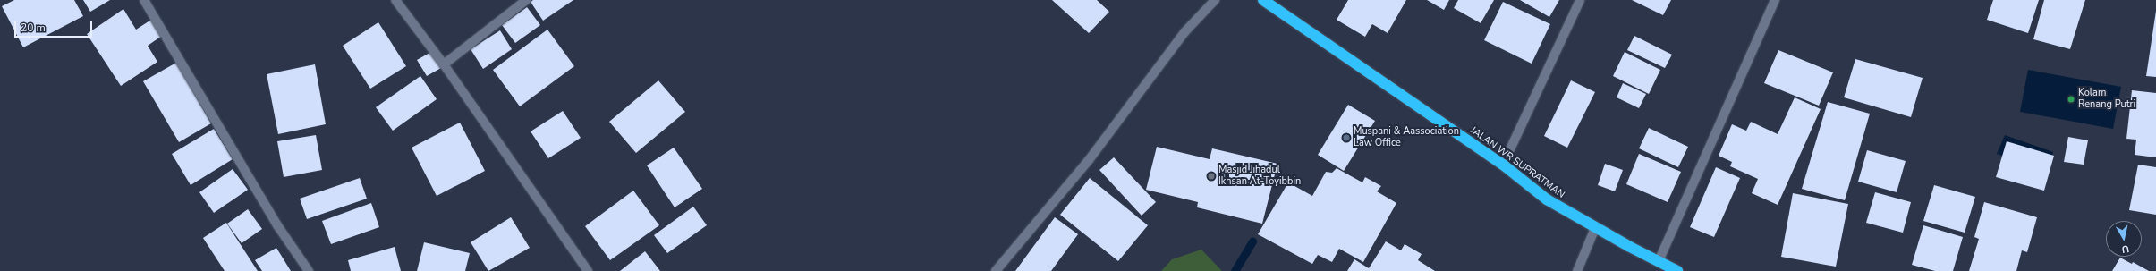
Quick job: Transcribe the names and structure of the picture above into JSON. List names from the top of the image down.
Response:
{
  "streets": {
    "highway": ["JALAN WR SUPRATMAN"]
  },
  "places": ["Kolam Renang Putri", "Muspani & Aassociation Law Office", "Masjid Jihadul Ikhsan At-Toyibbin"],
  "scale_bar": "20 m",
  "north": "bottom"
}
